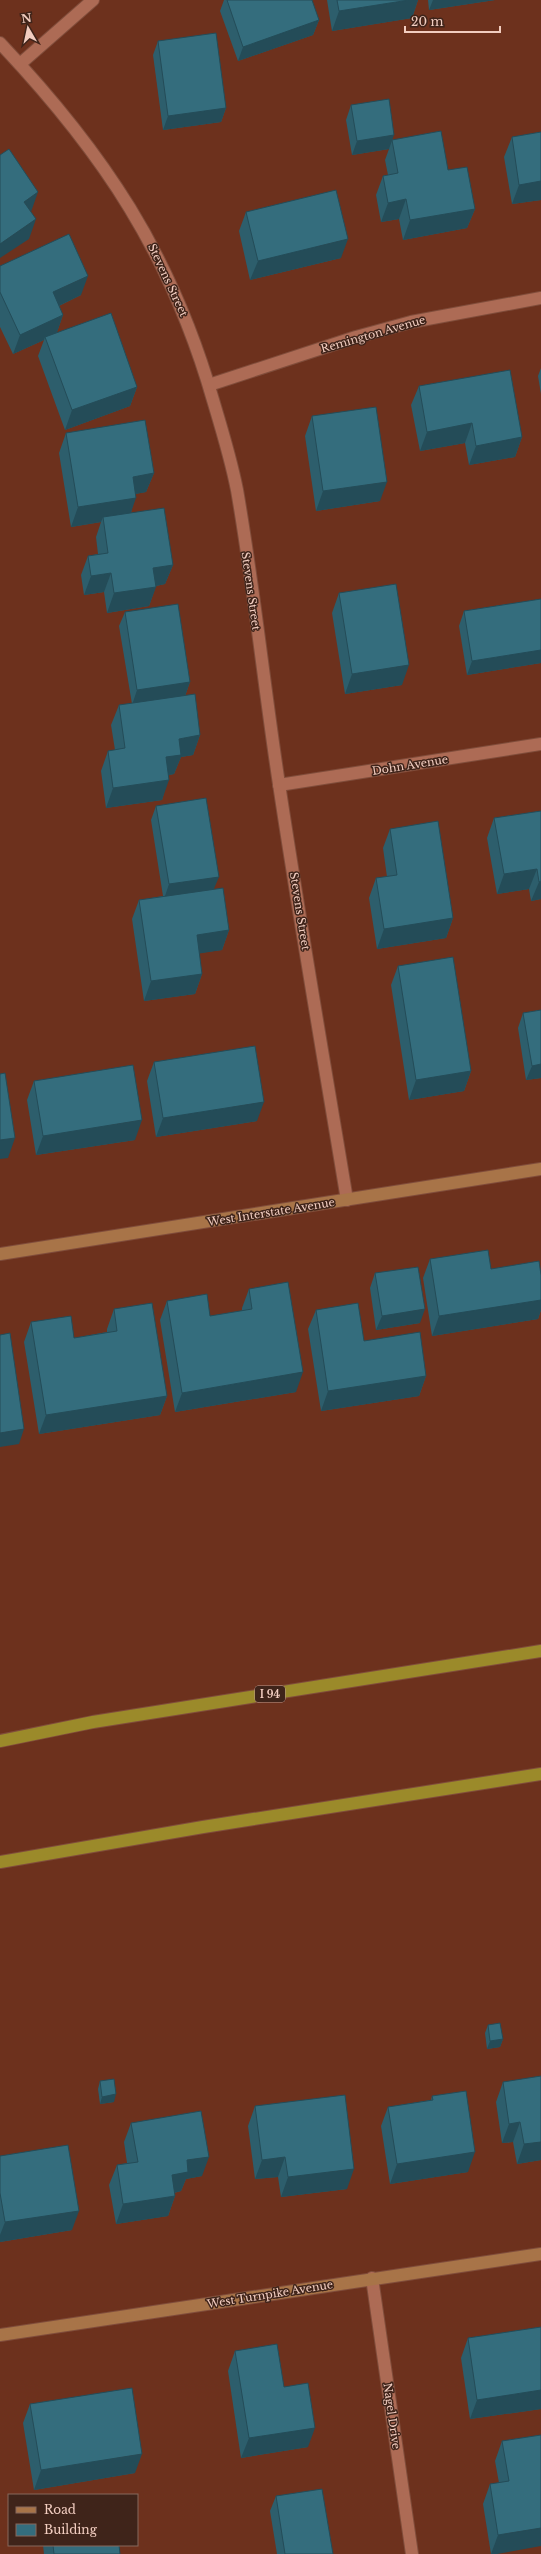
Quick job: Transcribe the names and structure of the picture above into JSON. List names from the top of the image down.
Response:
{
  "streets": {
    "highway": ["I 94"],
    "street": [
      "Stevens Street",
      "Remington Avenue",
      "Dohn Avenue",
      "West Interstate Avenue",
      "West Turnpike Avenue",
      "Nagel Drive"
    ]
  },
  "crossings": [
    ["Stevens Street", "Remington Avenue"],
    ["Stevens Street", "Dohn Avenue"],
    ["Stevens Street", "West Interstate Avenue"],
    ["West Turnpike Avenue", "Nagel Drive"]
  ],
  "legend": ["Road", "Building"],
  "scale_bar": "20 m",
  "north": "top"
}
